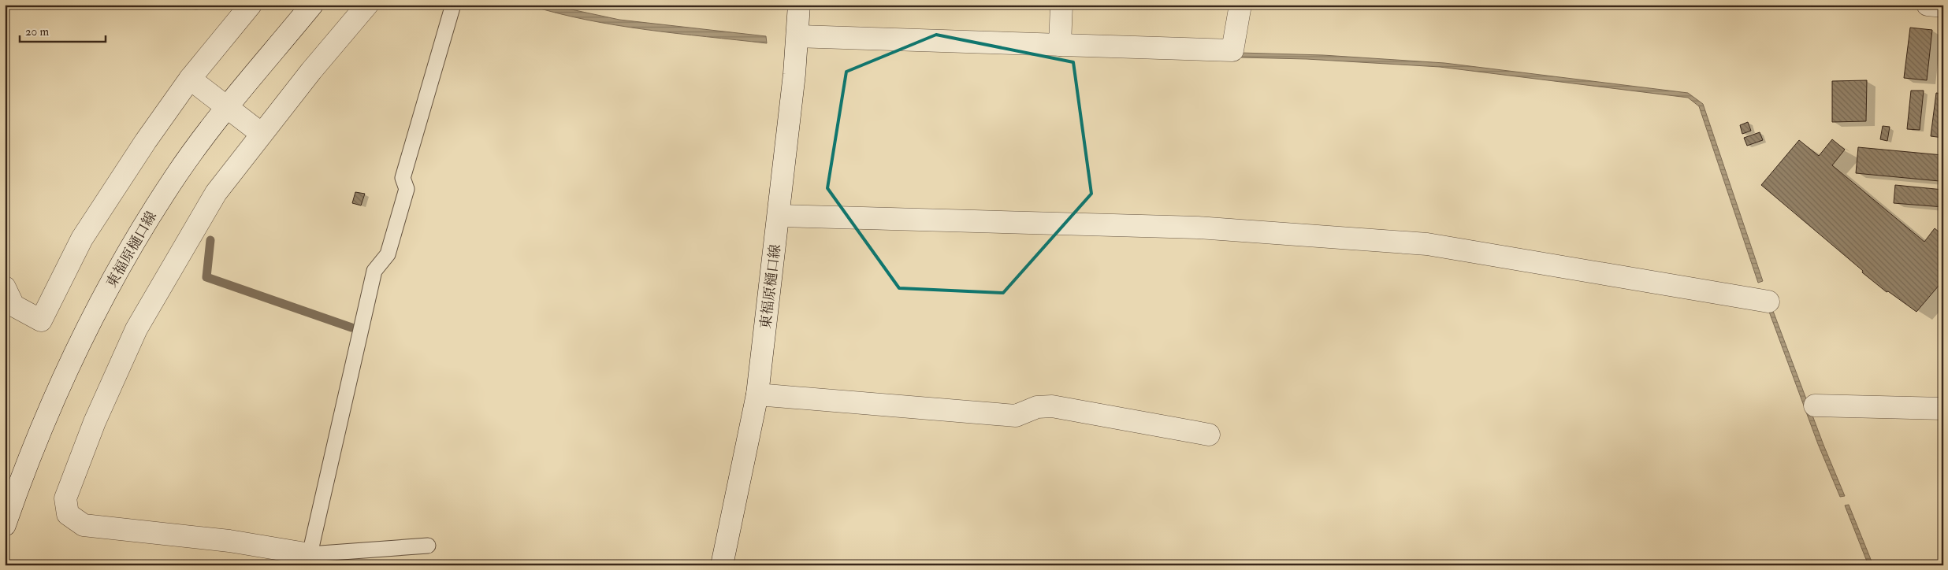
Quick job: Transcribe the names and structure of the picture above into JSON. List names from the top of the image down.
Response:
{
  "streets": {
    "street": ["東福原樋口線"]
  },
  "scale_bar": "20 m"
}
